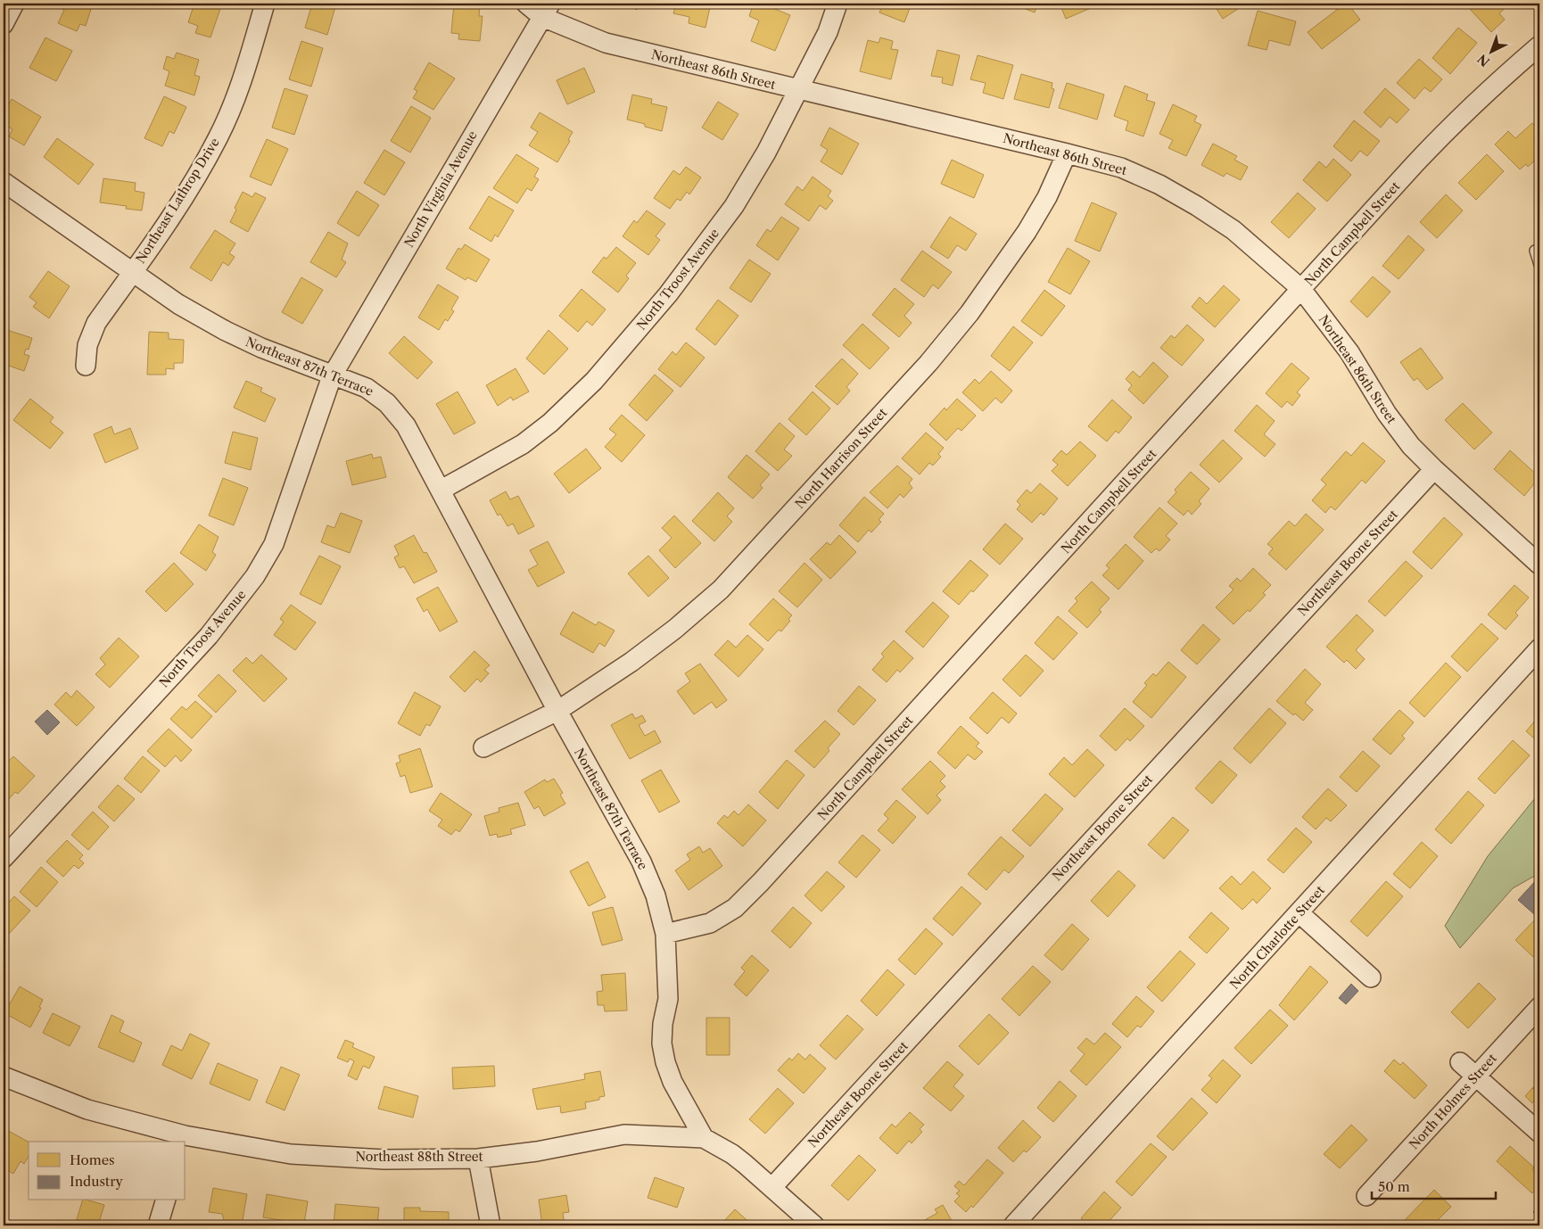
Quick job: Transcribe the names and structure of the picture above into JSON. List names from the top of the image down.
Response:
{
  "streets": {
    "street": [
      "Northeast 86th Street",
      "North Virginia Avenue",
      "Northeast Lathrop Drive",
      "North Campbell Street",
      "North Troost Avenue",
      "Northeast 87th Terrace",
      "North Harrison Street",
      "Northeast Boone Street",
      "North Charlotte Street",
      "North Holmes Street",
      "Northeast 88th Street"
    ]
  },
  "crossings": [
    ["Northeast 86th Street", "North Virginia Avenue"],
    ["Northeast 86th Street", "North Campbell Street"],
    ["Northeast 86th Street", "North Troost Avenue"],
    ["Northeast 86th Street", "North Harrison Street"],
    ["Northeast 86th Street", "Northeast Boone Street"],
    ["North Virginia Avenue", "North Troost Avenue"],
    ["North Virginia Avenue", "Northeast 87th Terrace"],
    ["Northeast Lathrop Drive", "Northeast 87th Terrace"],
    ["North Campbell Street", "Northeast 87th Terrace"],
    ["North Troost Avenue", "Northeast 87th Terrace"],
    ["Northeast 87th Terrace", "North Harrison Street"],
    ["Northeast 87th Terrace", "Northeast 88th Street"],
    ["Northeast Boone Street", "Northeast 88th Street"]
  ],
  "legend": ["Homes", "Industry"],
  "scale_bar": "50 m",
  "north": "bottom left"
}
